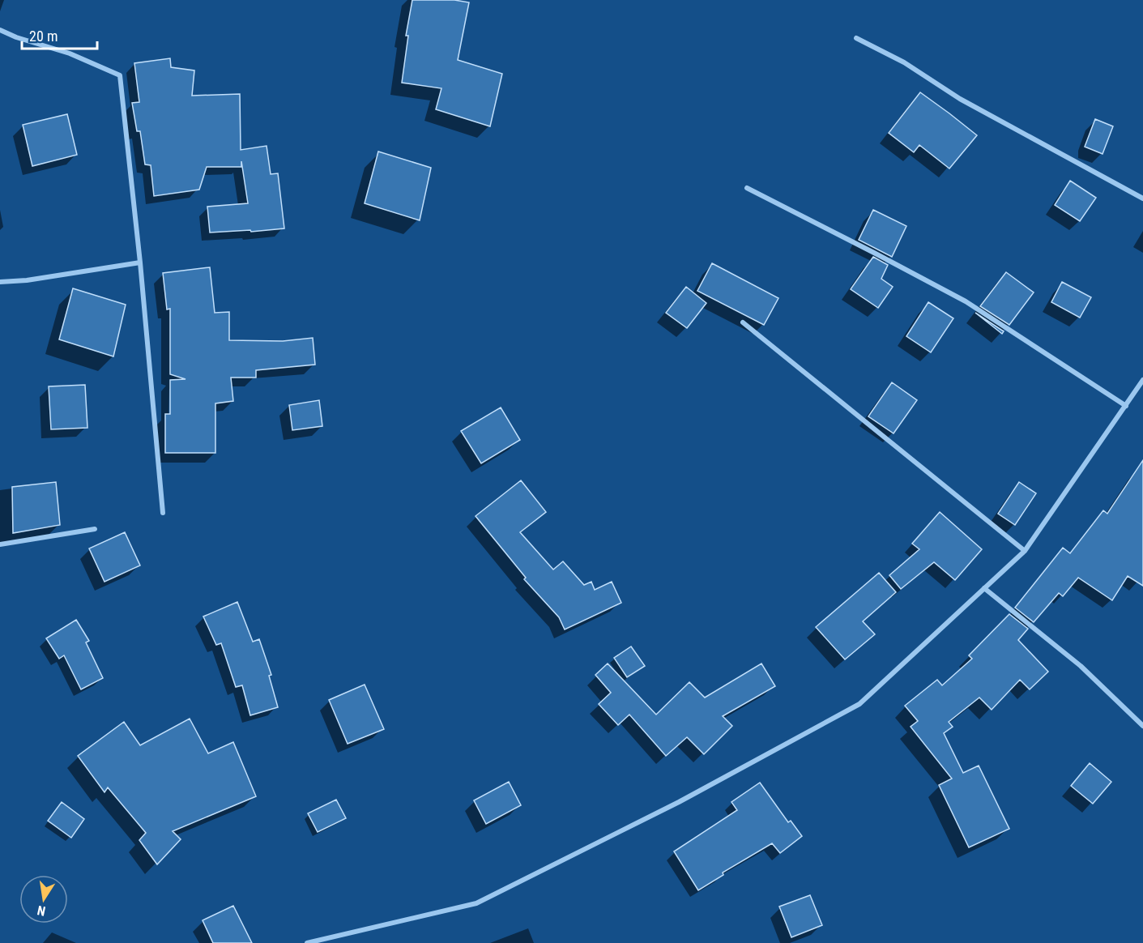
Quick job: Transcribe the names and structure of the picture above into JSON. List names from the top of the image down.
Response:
{
  "scale_bar": "20 m",
  "north": "bottom"
}
